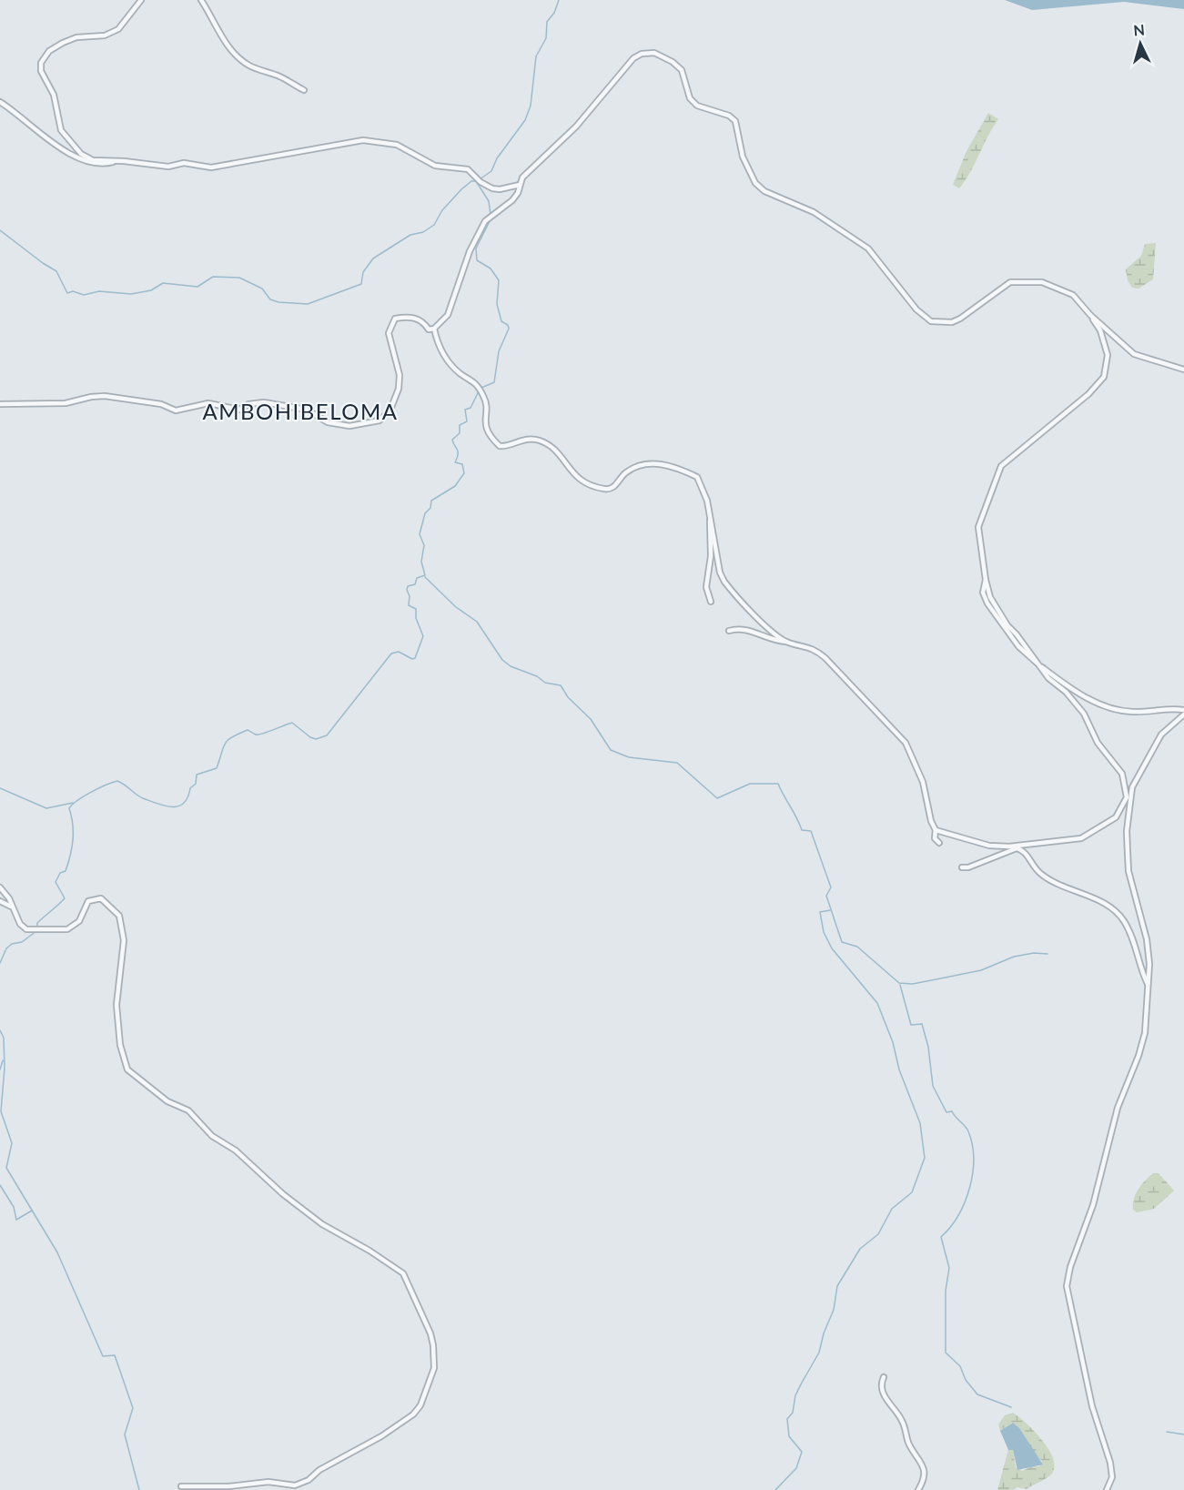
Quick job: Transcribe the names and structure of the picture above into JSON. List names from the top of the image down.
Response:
{
  "districts": ["AMBOHIBELOMA"],
  "north": "top"
}
